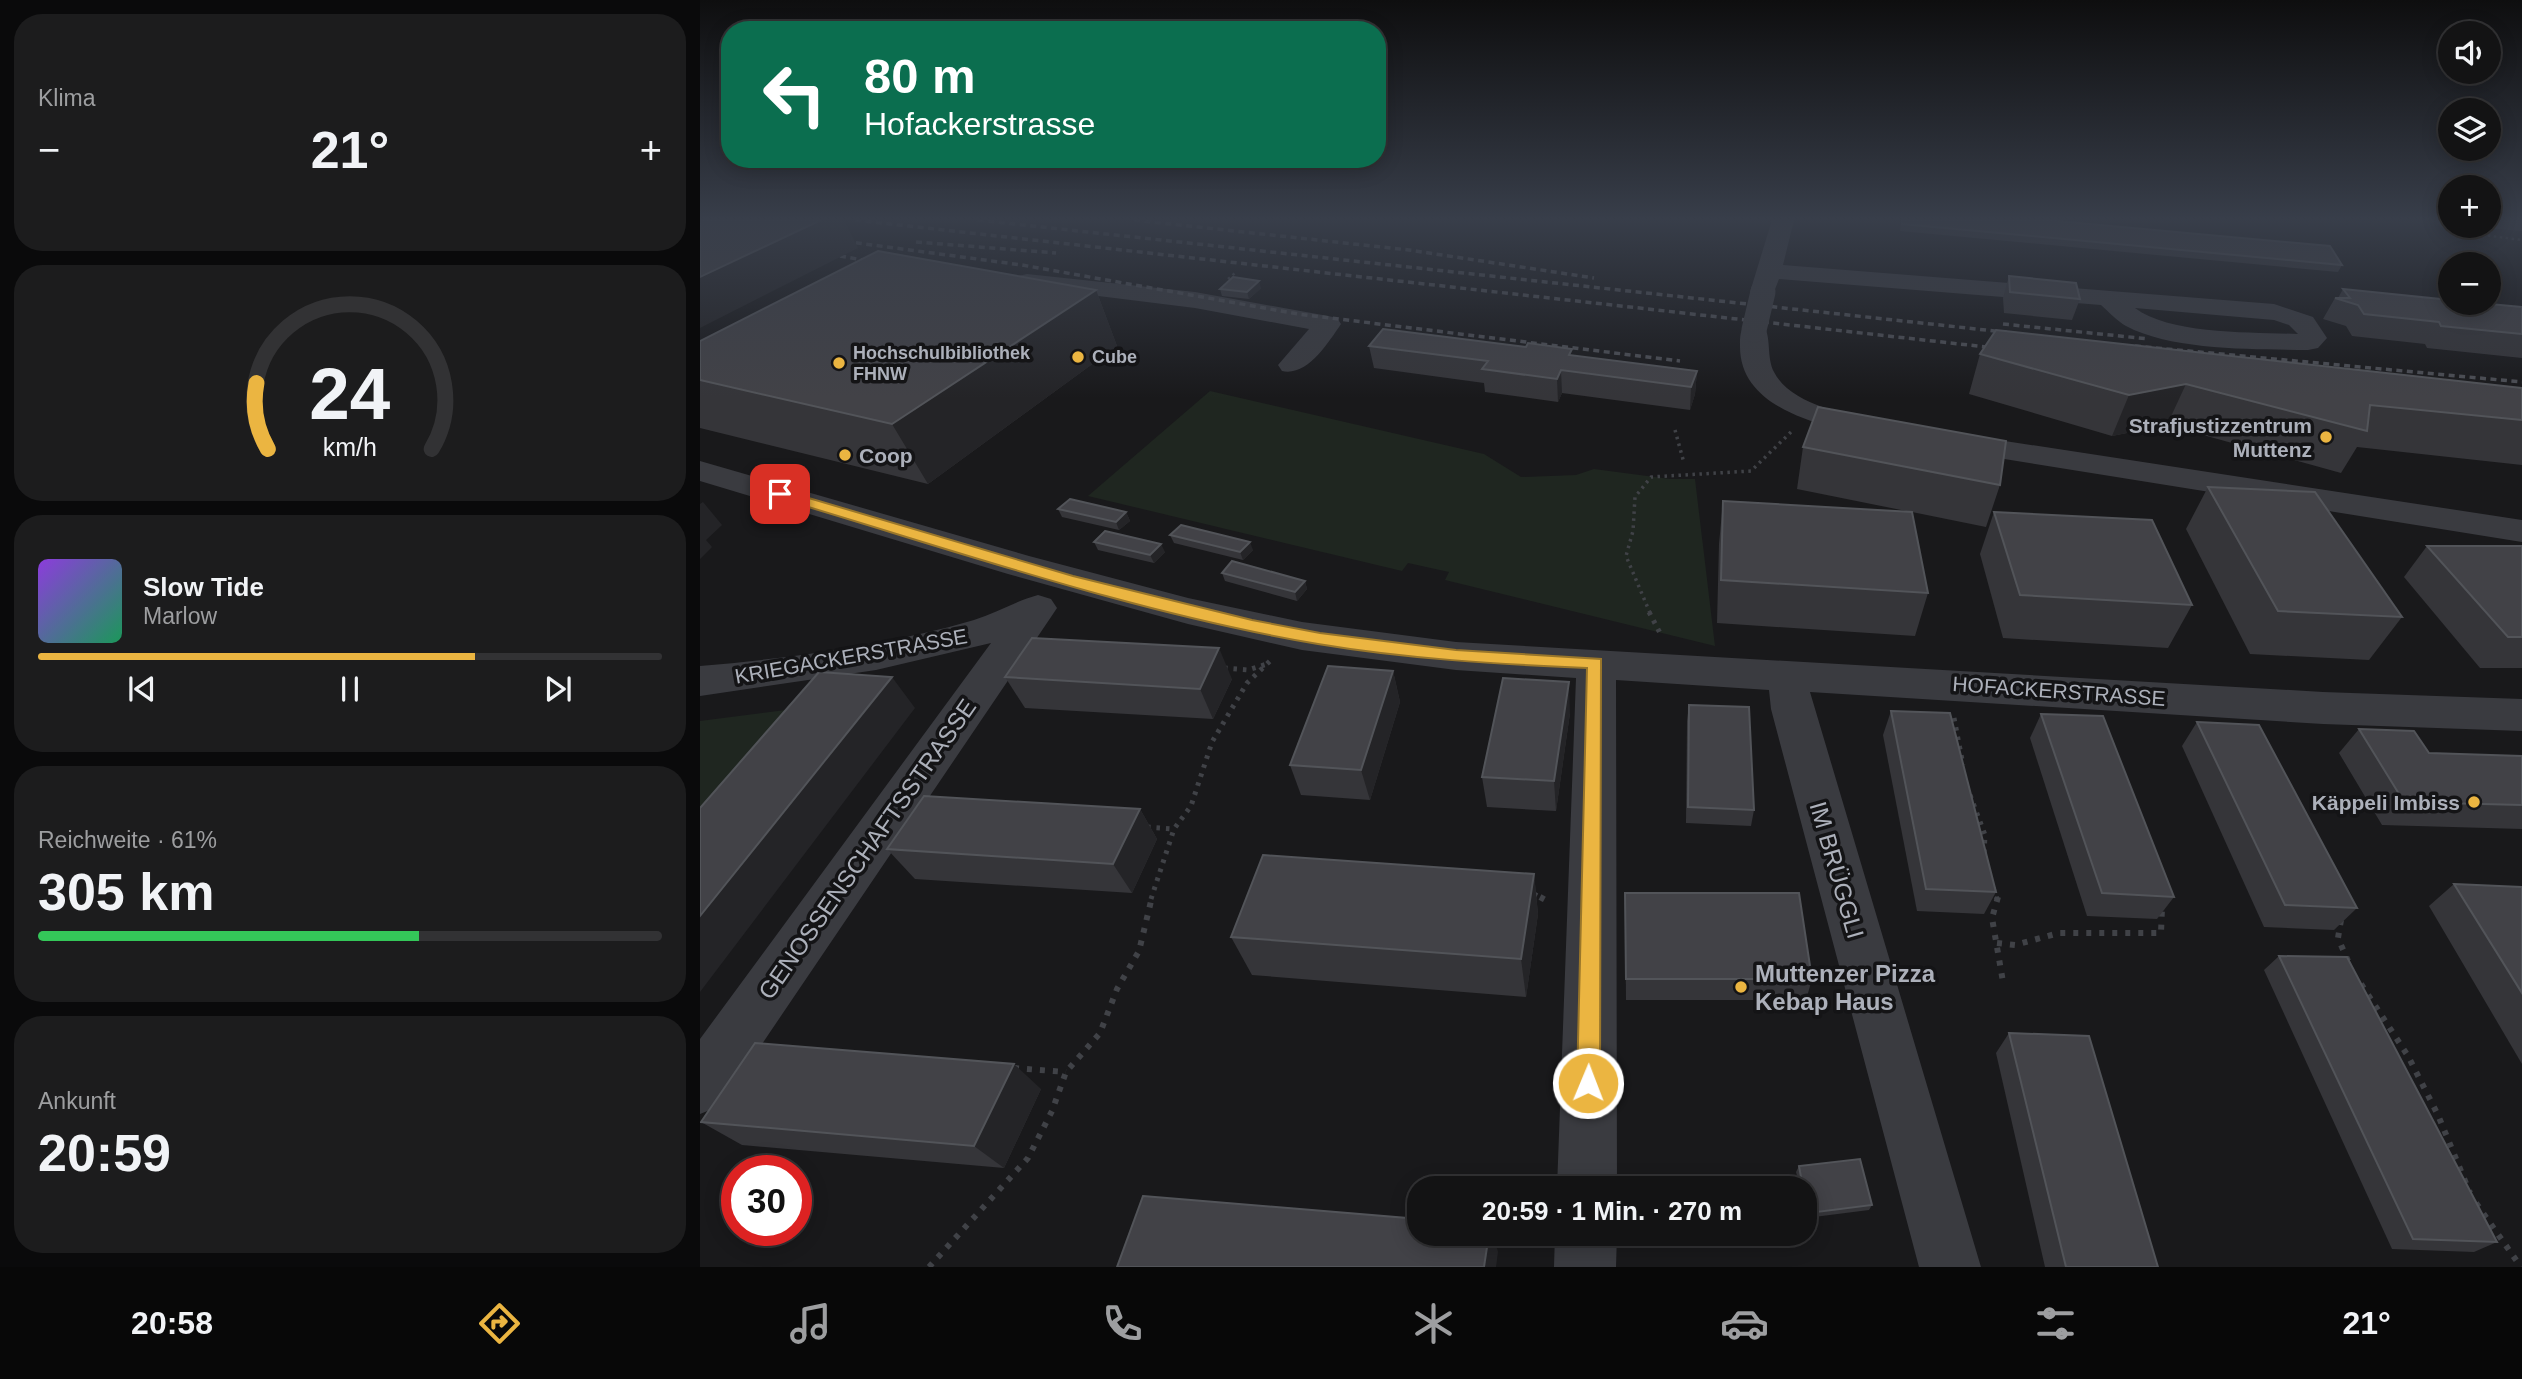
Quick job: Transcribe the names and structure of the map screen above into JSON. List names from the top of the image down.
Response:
{
  "streets": {
    "street": [
      "KRIEGACKERSTRASSE",
      "HOFACKERSTRASSE",
      "GENOSSENSCHAFTSSTRASSE",
      "IM BRÜGGLI"
    ]
  },
  "crossings": [
    ["KRIEGACKERSTRASSE", "HOFACKERSTRASSE"],
    ["KRIEGACKERSTRASSE", "GENOSSENSCHAFTSSTRASSE"],
    ["HOFACKERSTRASSE", "IM BRÜGGLI"]
  ],
  "places": [
    "Cube",
    "Hochschulbibliothek FHNW",
    "Strafjustizzentrum Muttenz",
    "Coop",
    "Käppeli Imbiss",
    "Muttenzer Pizza Kebap Haus"
  ],
  "page": {
    "tile": [
      "Klima",
      ["Reichweite · 61%", "305 km"],
      ["Ankunft", "20:59"]
    ],
    "map_buttons": ["+", "−"],
    "turn": ["80 m", "Hofackerstrasse"],
    "heat": ["−", "21°", "+"],
    "song": ["Slow Tide", "Marlow"],
    "limit": "30",
    "trip": "20:59 · 1 Min. · 270 m",
    "tabs": ["20:58", "21°"],
    "gauge": ["24", "km/h"]
  }
}
